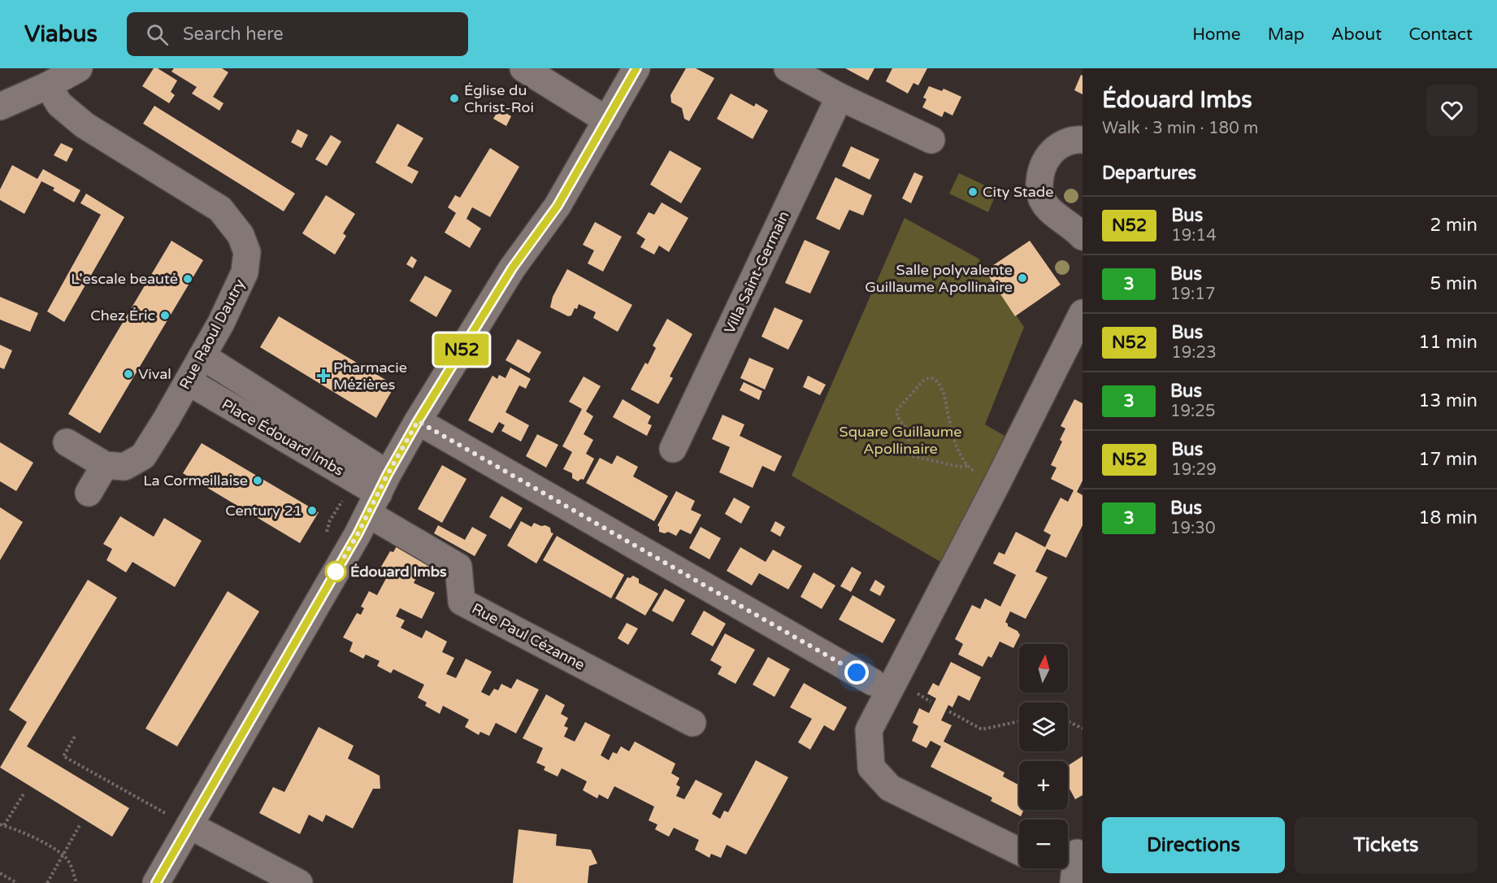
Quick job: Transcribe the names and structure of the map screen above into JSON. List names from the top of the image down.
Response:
{
  "streets": {
    "street": [
      "Villa Saint-Germain",
      "Rue Raoul Dautry",
      "Place Édouard Imbs",
      "Rue Paul Cézanne"
    ]
  },
  "crossings": [
    ["Rue Raoul Dautry", "Place Édouard Imbs"],
    ["Place Édouard Imbs", "Rue Paul Cézanne"]
  ],
  "parks": ["Square Guillaume Apollinaire"],
  "places": {
    "other": [
      "Église du Christ-Roi",
      "City Stade",
      "Salle polyvalente Guillaume Apollinaire",
      "L'escale beauté",
      "Chez Éric",
      "Vival",
      "La Cormeillaise",
      "Century 21",
      "Édouard Imbs"
    ],
    "health": ["Pharmacie Mézières"]
  },
  "lines": ["bus line N52"],
  "north": "top",
  "page": {
    "header": "Viabus",
    "search": "Search here",
    "nav": [
      "Home",
      "Map",
      "About",
      "Contact"
    ],
    "on_map": "N52",
    "heading": [
      ["Édouard Imbs", "Walk · 3 min · 180 m"],
      "Departures"
    ],
    "list": [
      {
        "mark": "N52",
        "name": "Bus",
        "note": "19:14",
        "value": "2 min"
      },
      {
        "mark": "3",
        "name": "Bus",
        "note": "19:17",
        "value": "5 min"
      },
      {
        "mark": "N52",
        "name": "Bus",
        "note": "19:23",
        "value": "11 min"
      },
      {
        "mark": "3",
        "name": "Bus",
        "note": "19:25",
        "value": "13 min"
      },
      {
        "mark": "N52",
        "name": "Bus",
        "note": "19:29",
        "value": "17 min"
      },
      {
        "mark": "3",
        "name": "Bus",
        "note": "19:30",
        "value": "18 min"
      }
    ],
    "map_buttons": ["+", "−"],
    "buttons": ["Directions", "Tickets"]
  }
}
